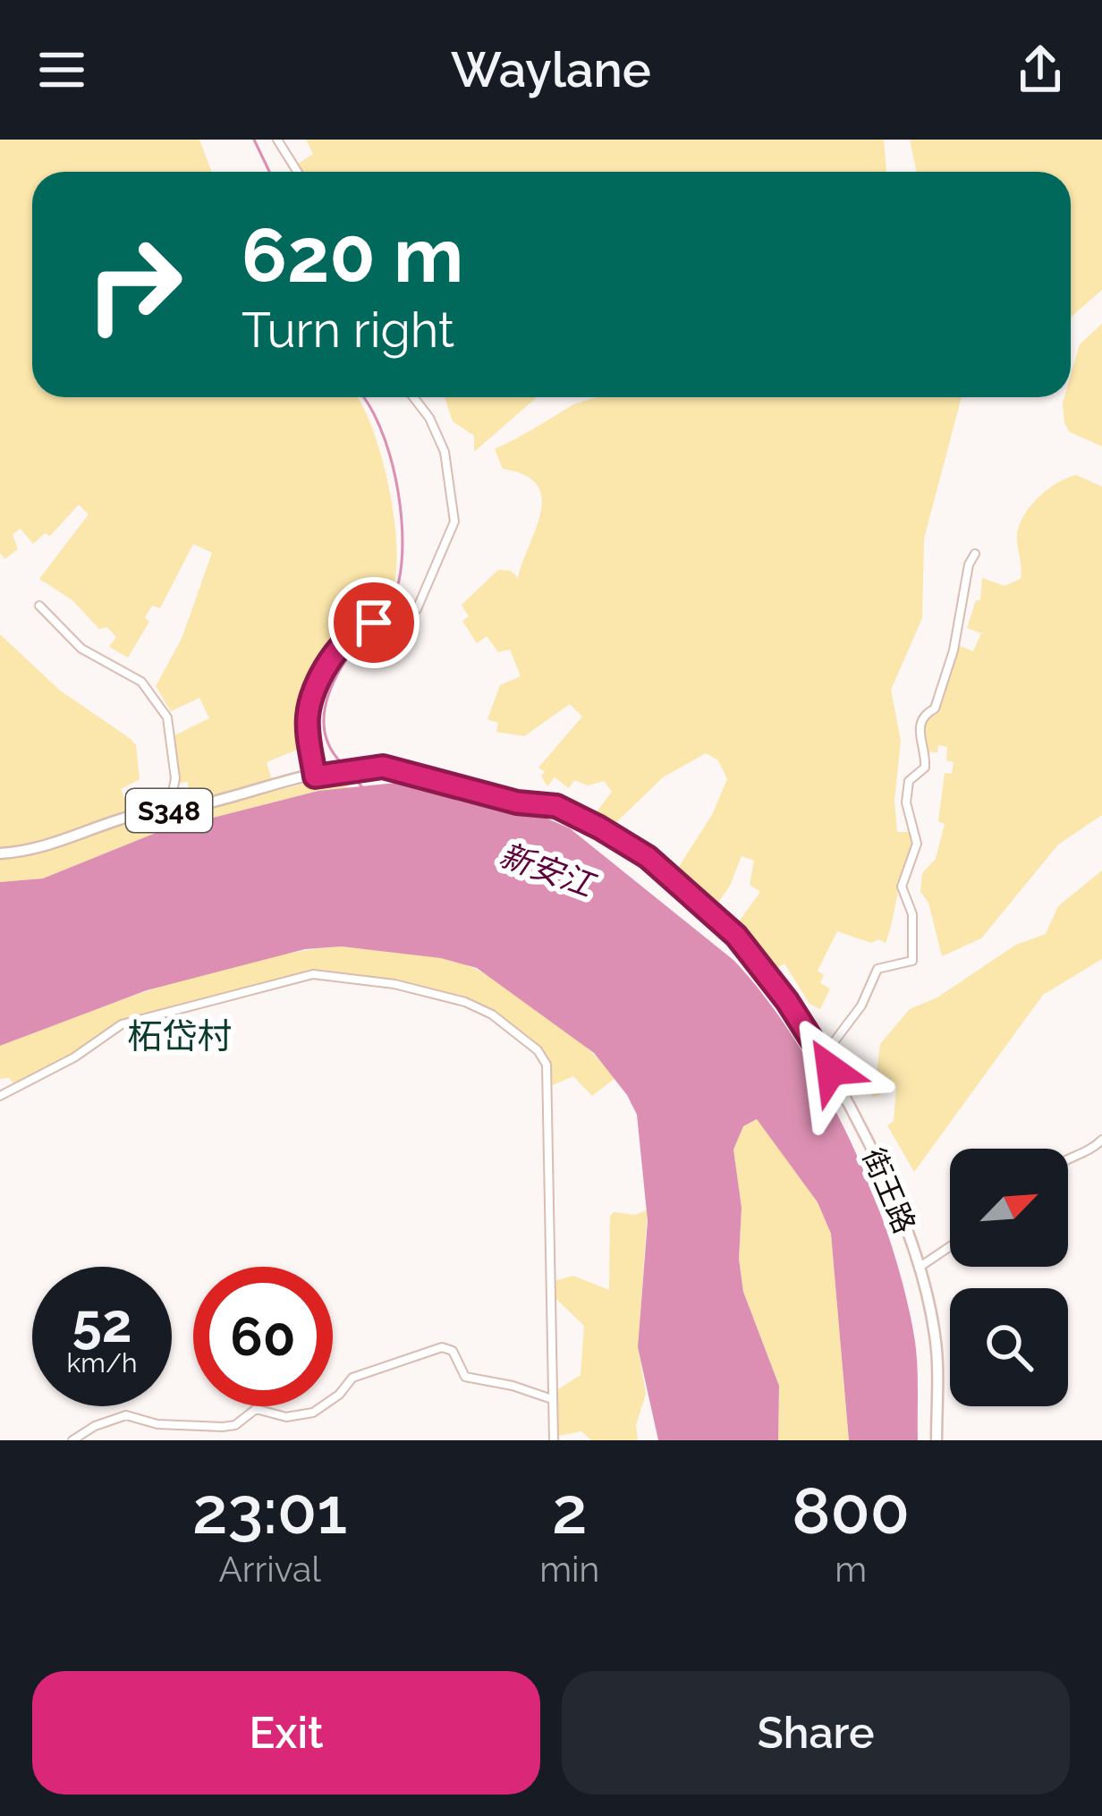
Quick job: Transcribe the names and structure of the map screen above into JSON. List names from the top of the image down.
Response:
{
  "streets": {
    "main road": ["S348", "街王路"]
  },
  "districts": ["柘岱村"],
  "water": ["新安江"],
  "north": "top right",
  "page": {
    "header": "Waylane",
    "turn": ["620 m", "Turn right"],
    "speed": "52 km/h",
    "limit": "60",
    "eta": [
      "23:01",
      "Arrival",
      "2",
      "min",
      "800",
      "m"
    ],
    "buttons": ["Exit", "Share"]
  }
}
